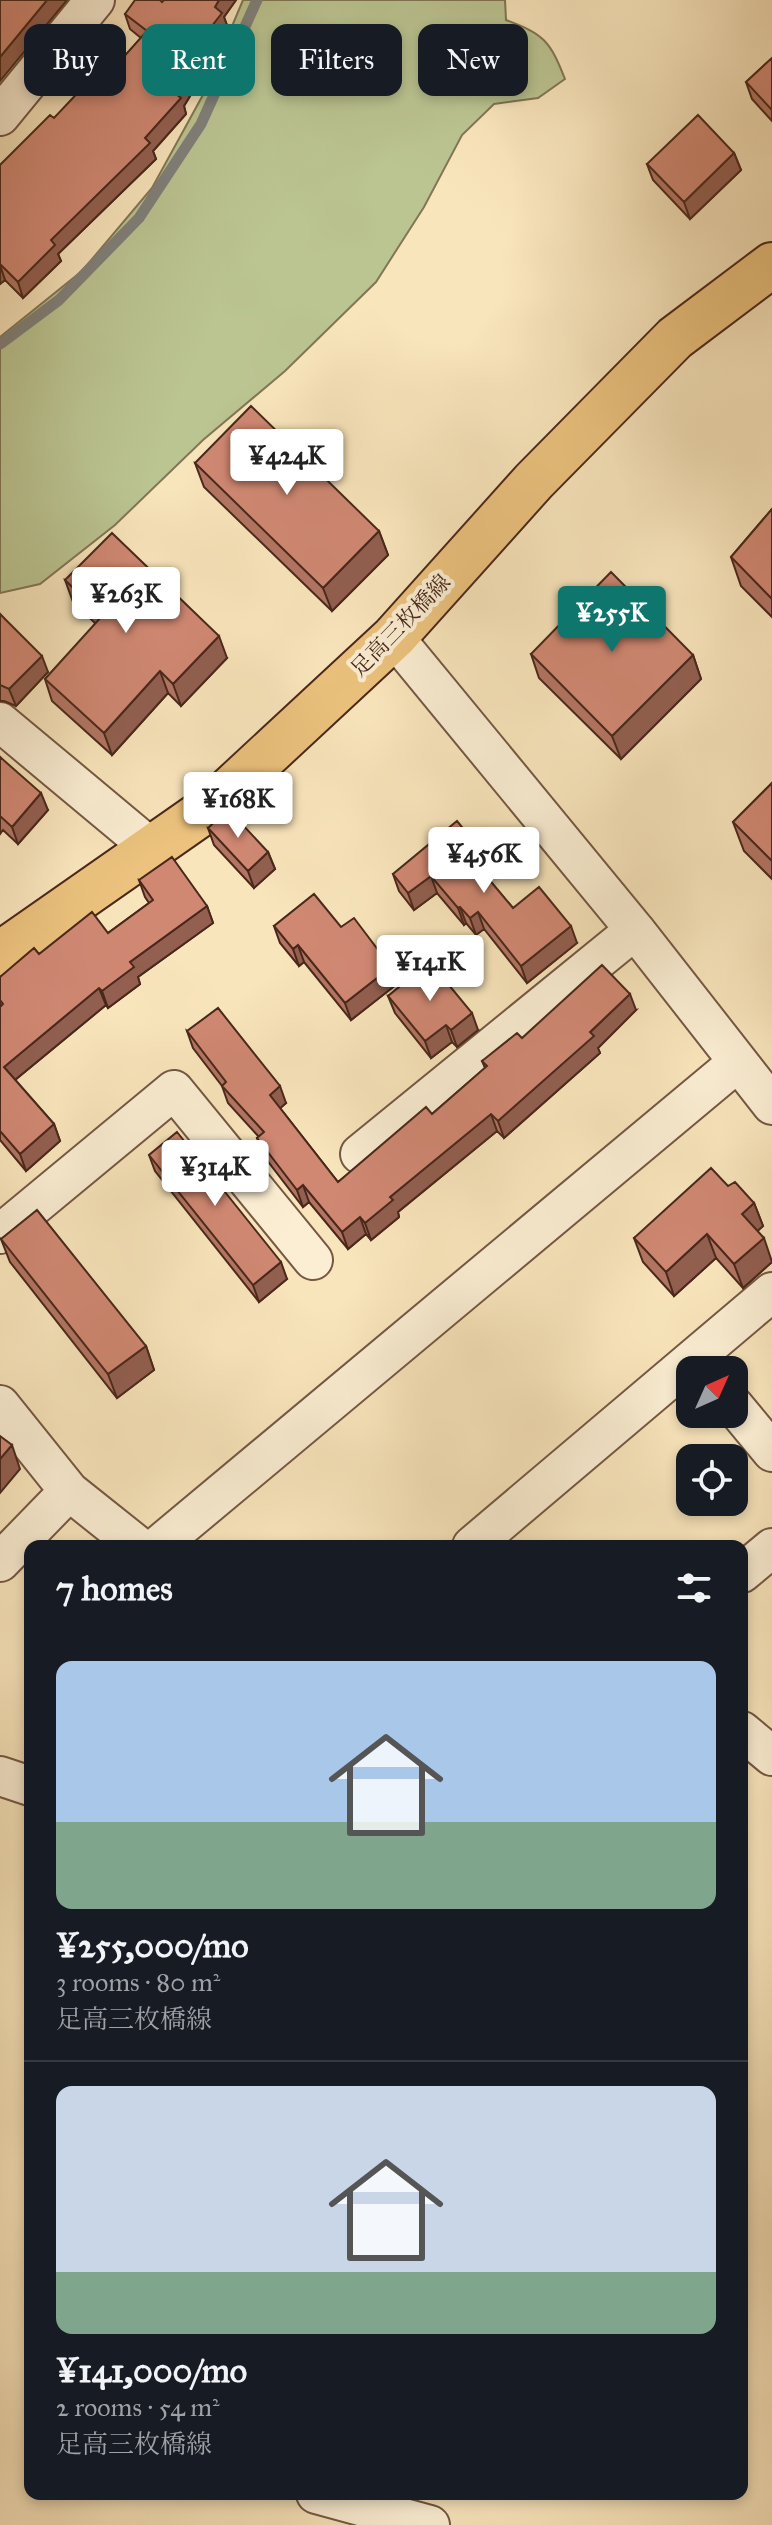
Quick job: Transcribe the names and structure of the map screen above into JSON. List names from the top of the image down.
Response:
{
  "streets": {
    "main road": ["足高三枚橋線"]
  },
  "north": "top right",
  "page": {
    "chip": [
      "Buy",
      "Rent",
      "Filters",
      "New"
    ],
    "price": [
      "¥424K",
      "¥263K",
      "¥255K",
      "¥168K",
      "¥456K",
      "¥141K",
      "¥314K"
    ],
    "heading": "7 homes",
    "list": [
      {
        "name": "¥255,000/mo",
        "note": "3 rooms · 80 m² · 足高三枚橋線"
      },
      {
        "name": "¥141,000/mo",
        "note": "2 rooms · 54 m² · 足高三枚橋線"
      }
    ]
  }
}
